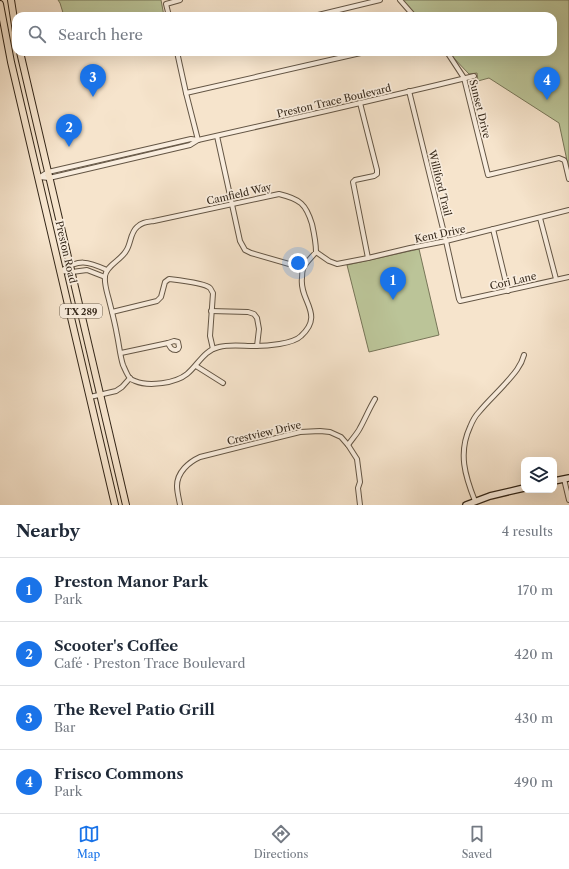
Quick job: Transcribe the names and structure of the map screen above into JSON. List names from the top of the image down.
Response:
{
  "streets": {
    "main road": ["Preston Road", "TX 289"],
    "street": [
      "Preston Trace Boulevard",
      "Sunset Drive",
      "Williford Trail",
      "Camfield Way",
      "Kent Drive",
      "Cori Lane",
      "Crestview Drive"
    ]
  },
  "crossings": [
    ["Preston Trace Boulevard", "Sunset Drive"],
    ["Preston Trace Boulevard", "Williford Trail"],
    ["Preston Trace Boulevard", "Preston Road"],
    ["Williford Trail", "Kent Drive"],
    ["Williford Trail", "Cori Lane"],
    ["Camfield Way", "Kent Drive"]
  ],
  "page": {
    "search": "Search here",
    "pins": [
      "3",
      "4",
      "2",
      "1"
    ],
    "heading": ["Nearby", "4 results"],
    "list": [
      {
        "mark": "1",
        "name": "Preston Manor Park",
        "note": "Park",
        "value": "170 m"
      },
      {
        "mark": "2",
        "name": "Scooter's Coffee",
        "note": "Café · Preston Trace Boulevard",
        "value": "420 m"
      },
      {
        "mark": "3",
        "name": "The Revel Patio Grill",
        "note": "Bar",
        "value": "430 m"
      },
      {
        "mark": "4",
        "name": "Frisco Commons",
        "note": "Park",
        "value": "490 m"
      }
    ],
    "nav": ["Map", "Directions", "Saved"]
  }
}
